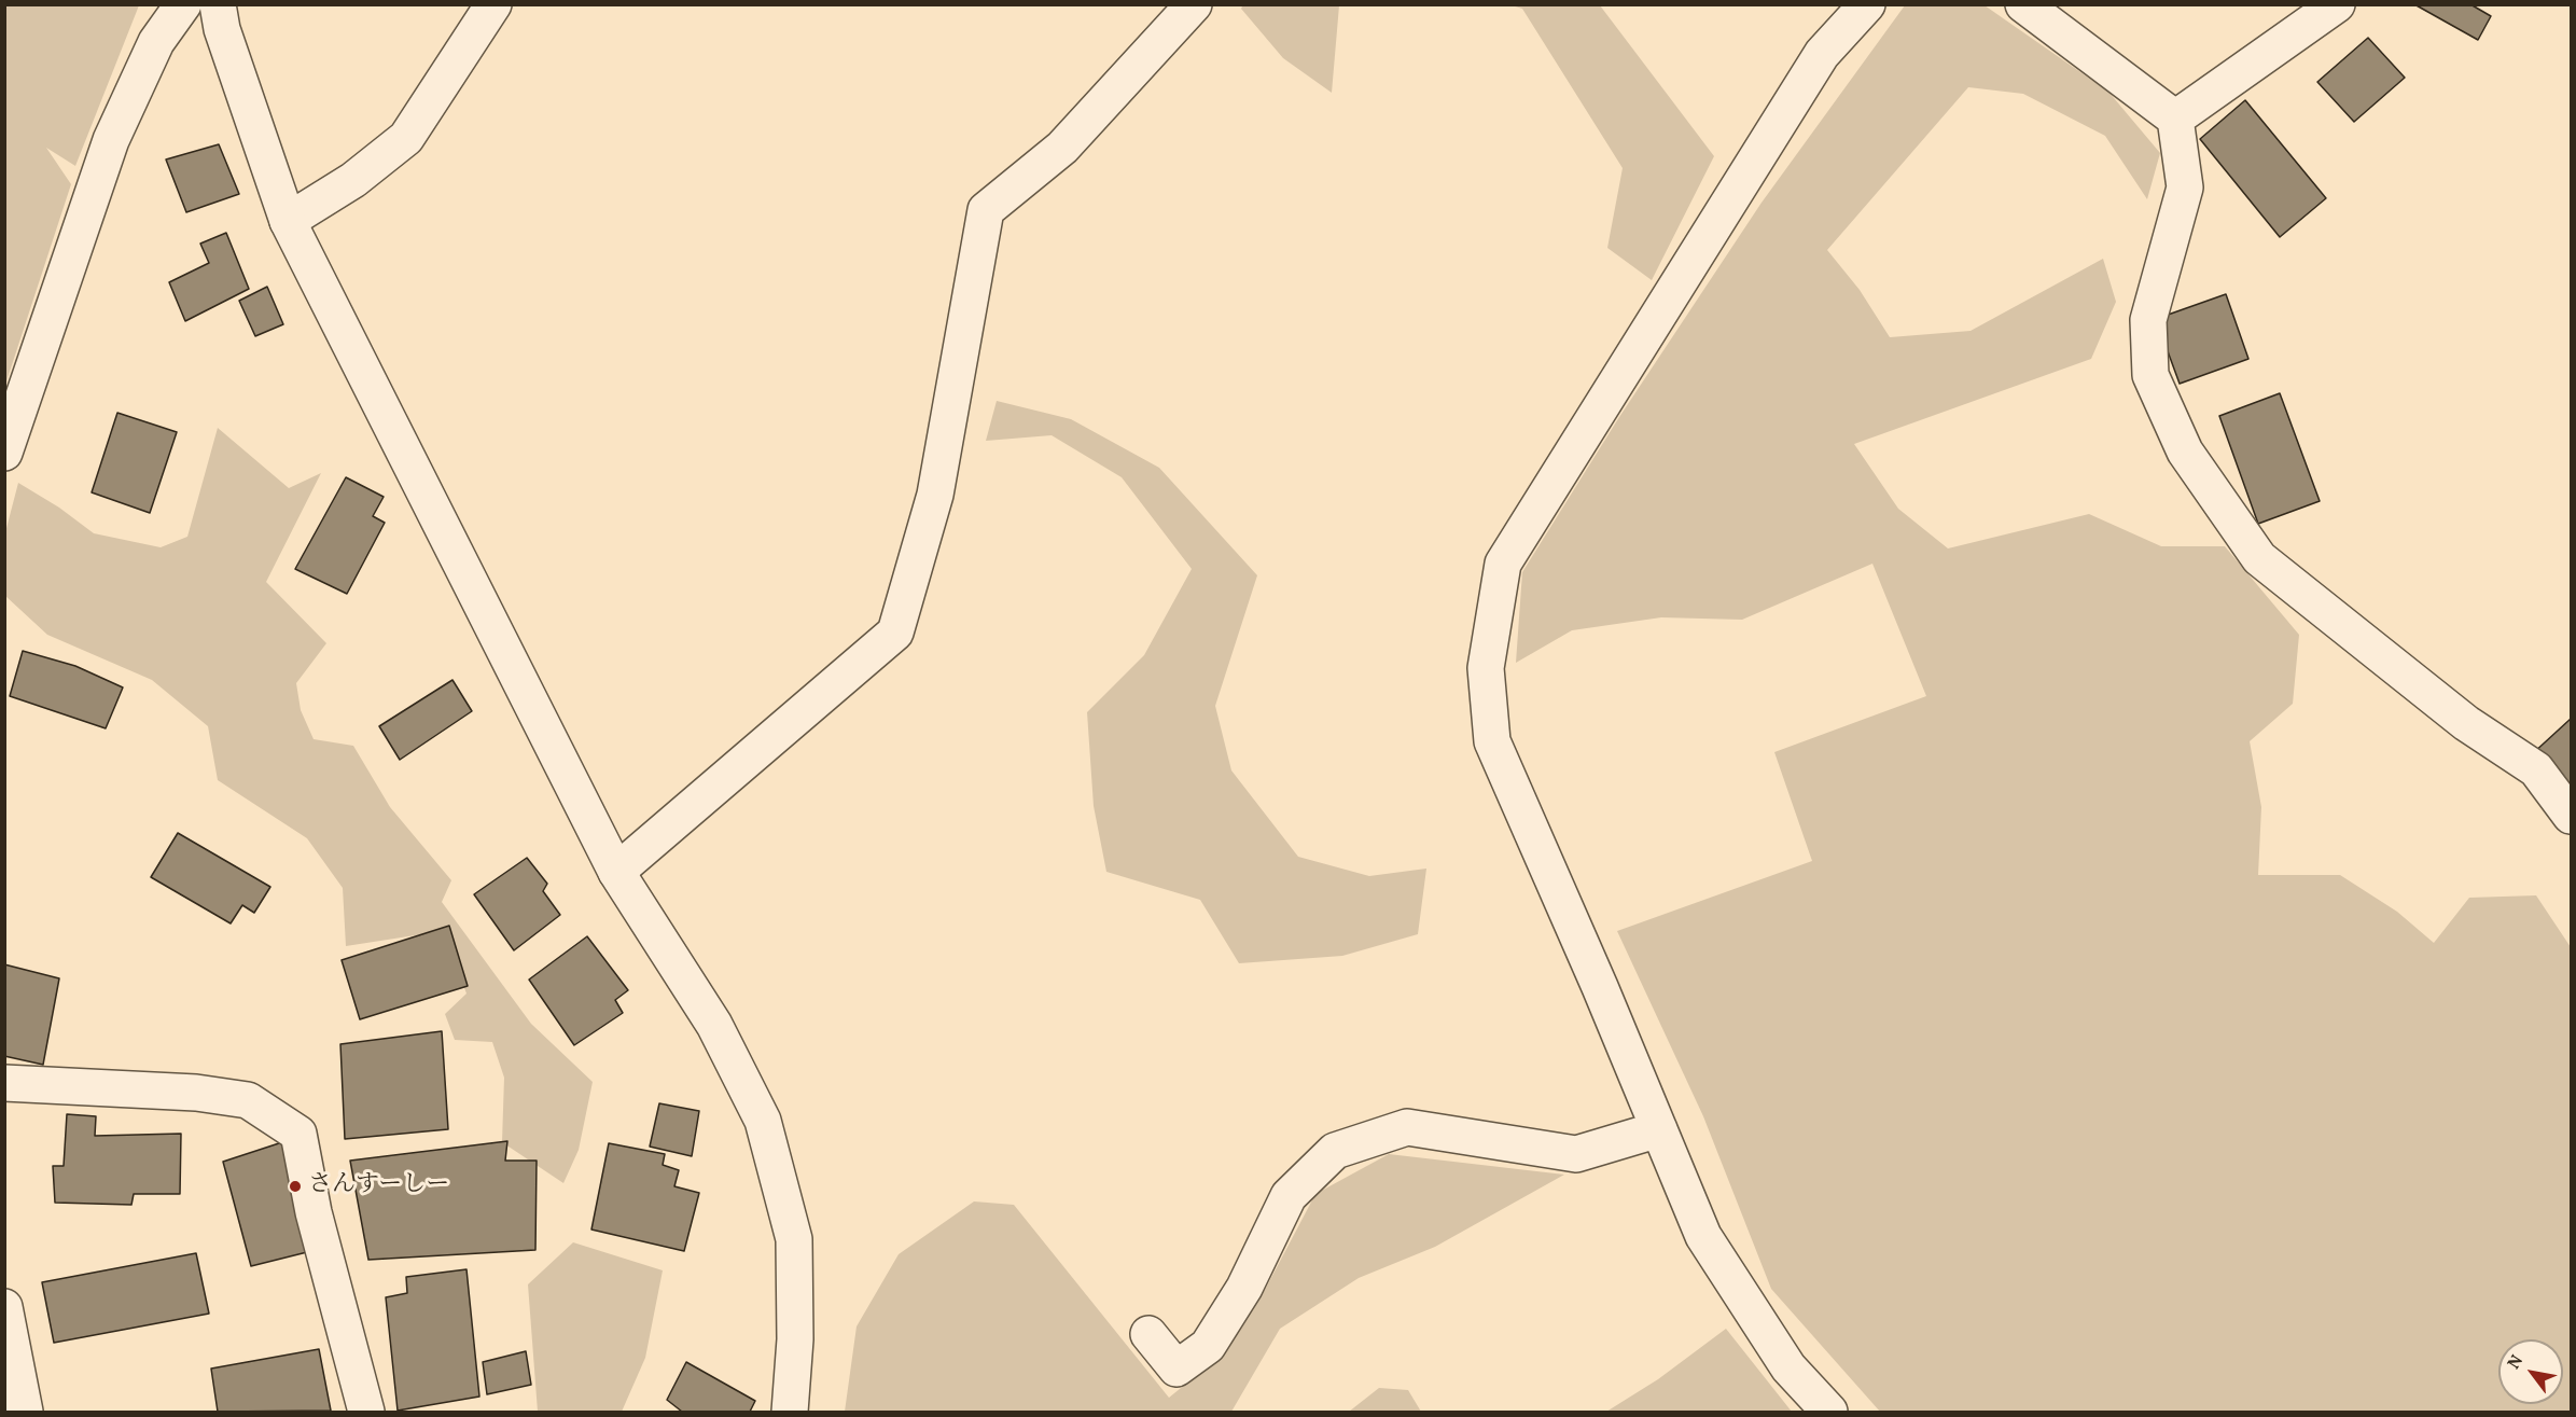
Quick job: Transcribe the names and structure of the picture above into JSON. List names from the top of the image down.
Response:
{
  "places": ["さんすーしー"],
  "north": "top left"
}
